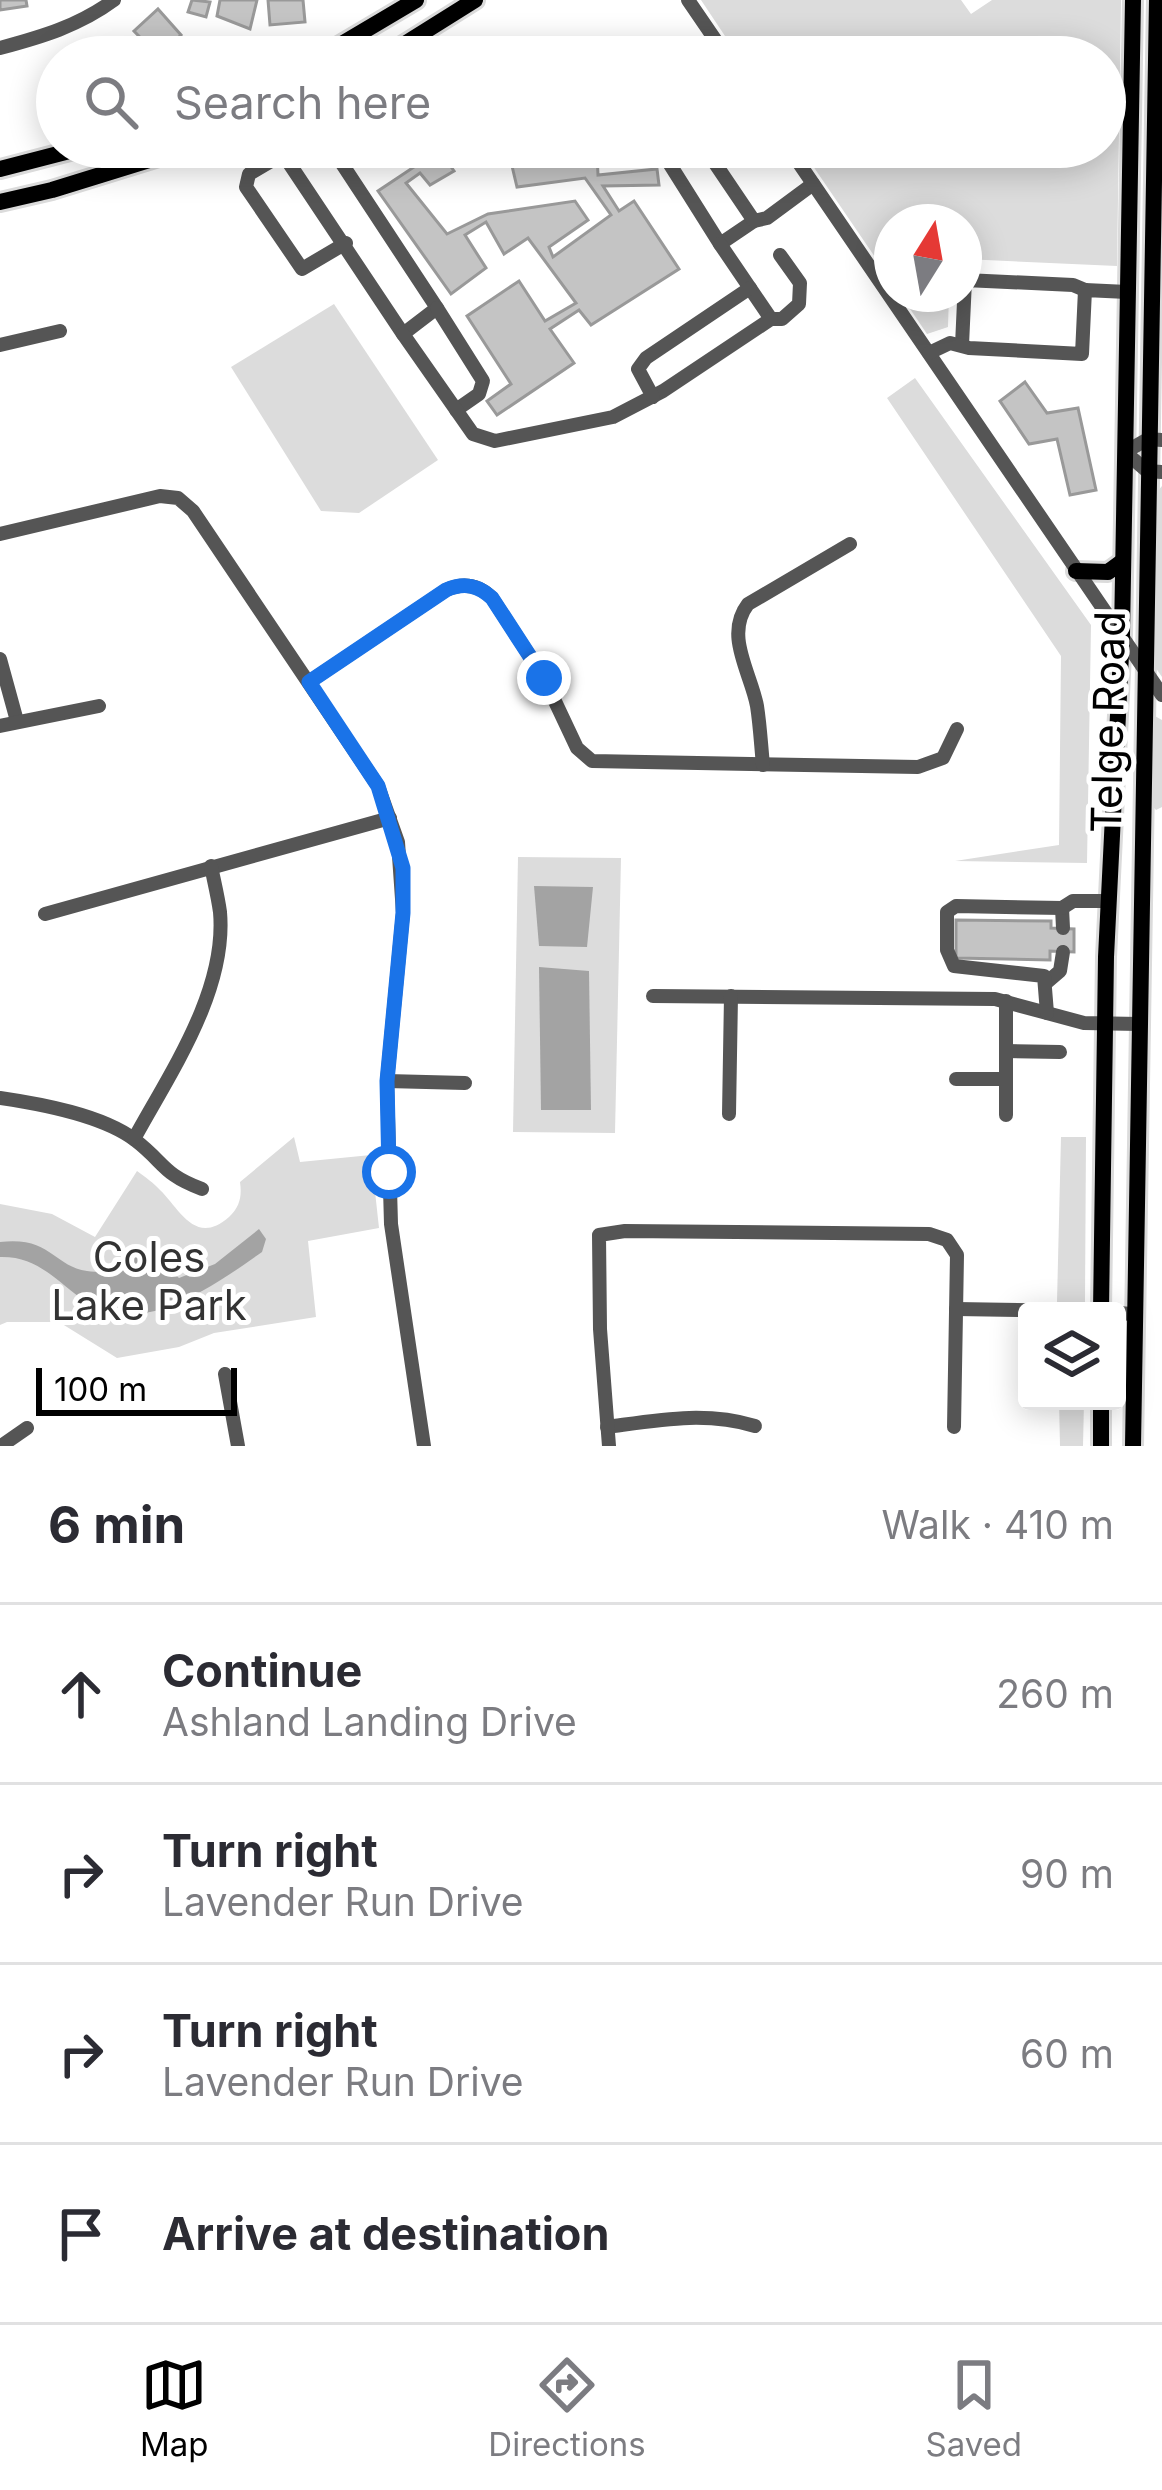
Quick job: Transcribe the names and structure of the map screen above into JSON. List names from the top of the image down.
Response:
{
  "streets": {
    "main road": ["Telge Road"]
  },
  "parks": ["Coles Lake Park"],
  "scale_bar": "100 m",
  "north": "top",
  "page": {
    "search": "Search here",
    "scale": "100 m",
    "heading": ["6 min", "Walk · 410 m"],
    "list": [
      ["Continue", "Ashland Landing Drive", "260 m"],
      ["Turn right", "Lavender Run Drive", "90 m"],
      ["Turn right", "Lavender Run Drive", "60 m"],
      "Arrive at destination"
    ],
    "nav": ["Map", "Directions", "Saved"]
  }
}
